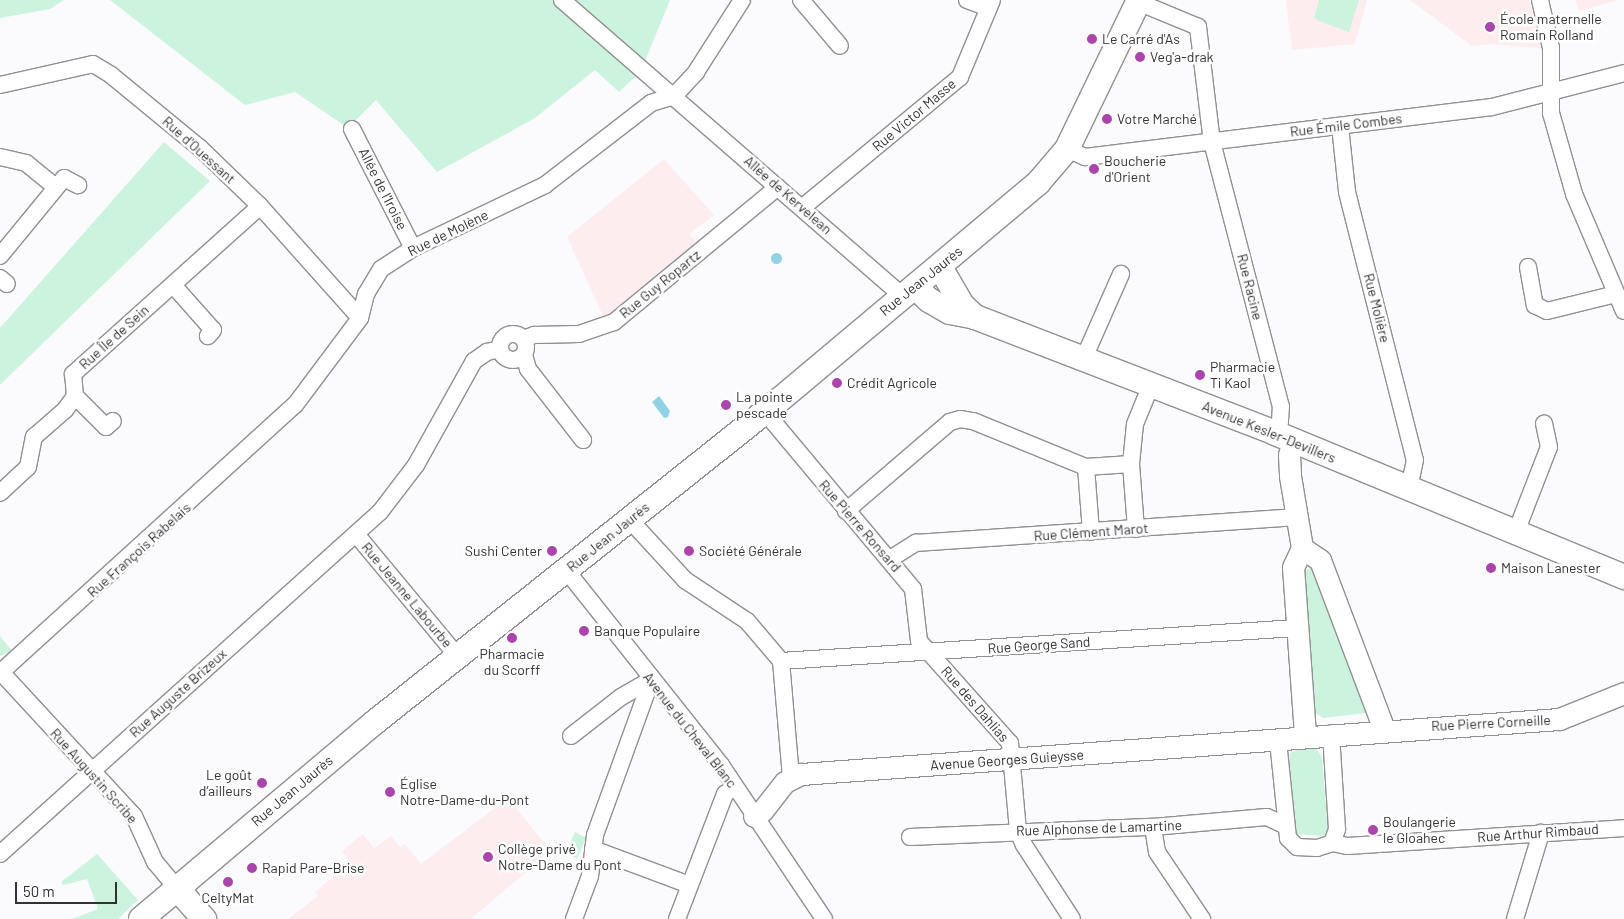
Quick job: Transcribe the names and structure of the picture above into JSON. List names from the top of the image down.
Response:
{
  "streets": {
    "main road": ["Rue Jean Jaurès", "Avenue Kesler-Devillers"],
    "street": [
      "Rue Victor Masse",
      "Rue Émile Combes",
      "Rue d'Ouessant",
      "Allée de l'Iroise",
      "Allée de Kervelean",
      "Rue de Molène",
      "Rue Guy Ropartz",
      "Rue Racine",
      "Rue Molière",
      "Rue Île de Sein",
      "Rue Pierre Ronsard",
      "Rue Clément Marot",
      "Rue François Rabelais",
      "Rue Jeanne Labourbe",
      "Rue George Sand",
      "Rue Auguste Brizeux",
      "Rue des Dahlias",
      "Rue Pierre Corneille",
      "Avenue du Cheval Blanc",
      "Avenue Georges Guieysse",
      "Rue Augustin Scribe",
      "Rue Alphonse de Lamartine",
      "Rue Arthur Rimbaud"
    ]
  },
  "crossings": [
    ["Rue Victor Masse", "Allée de Kervelean"],
    ["Rue Émile Combes", "Rue Jean Jaurès"],
    ["Rue Émile Combes", "Rue Racine"],
    ["Rue Émile Combes", "Rue Molière"],
    ["Rue d'Ouessant", "Rue de Molène"],
    ["Rue d'Ouessant", "Rue Île de Sein"],
    ["Allée de l'Iroise", "Rue de Molène"],
    ["Allée de Kervelean", "Rue de Molène"],
    ["Allée de Kervelean", "Rue Jean Jaurès"],
    ["Allée de Kervelean", "Rue Guy Ropartz"],
    ["Allée de Kervelean", "Avenue Kesler-Devillers"],
    ["Rue de Molène", "Rue François Rabelais"],
    ["Rue Jean Jaurès", "Rue Racine"],
    ["Rue Jean Jaurès", "Avenue Kesler-Devillers"],
    ["Rue Jean Jaurès", "Rue Pierre Ronsard"],
    ["Rue Jean Jaurès", "Rue Jeanne Labourbe"],
    ["Rue Jean Jaurès", "Avenue du Cheval Blanc"],
    ["Rue Jean Jaurès", "Rue Augustin Scribe"],
    ["Rue Guy Ropartz", "Rue Jeanne Labourbe"],
    ["Rue Guy Ropartz", "Rue Auguste Brizeux"],
    ["Rue Racine", "Avenue Kesler-Devillers"],
    ["Rue Molière", "Avenue Kesler-Devillers"],
    ["Rue Pierre Ronsard", "Rue Clément Marot"],
    ["Rue Pierre Ronsard", "Rue George Sand"],
    ["Rue Pierre Ronsard", "Rue des Dahlias"],
    ["Rue François Rabelais", "Rue Augustin Scribe"],
    ["Rue Jeanne Labourbe", "Rue Auguste Brizeux"],
    ["Rue George Sand", "Rue des Dahlias"],
    ["Rue Auguste Brizeux", "Rue Augustin Scribe"],
    ["Rue des Dahlias", "Avenue Georges Guieysse"],
    ["Rue des Dahlias", "Rue Alphonse de Lamartine"],
    ["Rue Pierre Corneille", "Avenue Georges Guieysse"],
    ["Rue Alphonse de Lamartine", "Rue Arthur Rimbaud"]
  ],
  "places": [
    "École maternelle Romain Rolland",
    "Le Carré d'As",
    "Veg'a-drak",
    "Votre Marché",
    "Boucherie d'Orient",
    "Pharmacie Ti Kaol",
    "Crédit Agricole",
    "La pointe pescade",
    "Sushi Center",
    "Société Générale",
    "Maison Lanester",
    "Banque Populaire",
    "Pharmacie du Scorff",
    "Le goût d’ailleurs",
    "Église Notre-Dame-du-Pont",
    "Boulangerie le Gloahec",
    "Collège privé Notre-Dame du Pont",
    "Rapid Pare-Brise",
    "CeltyMat"
  ],
  "scale_bar": "50 m"
}
